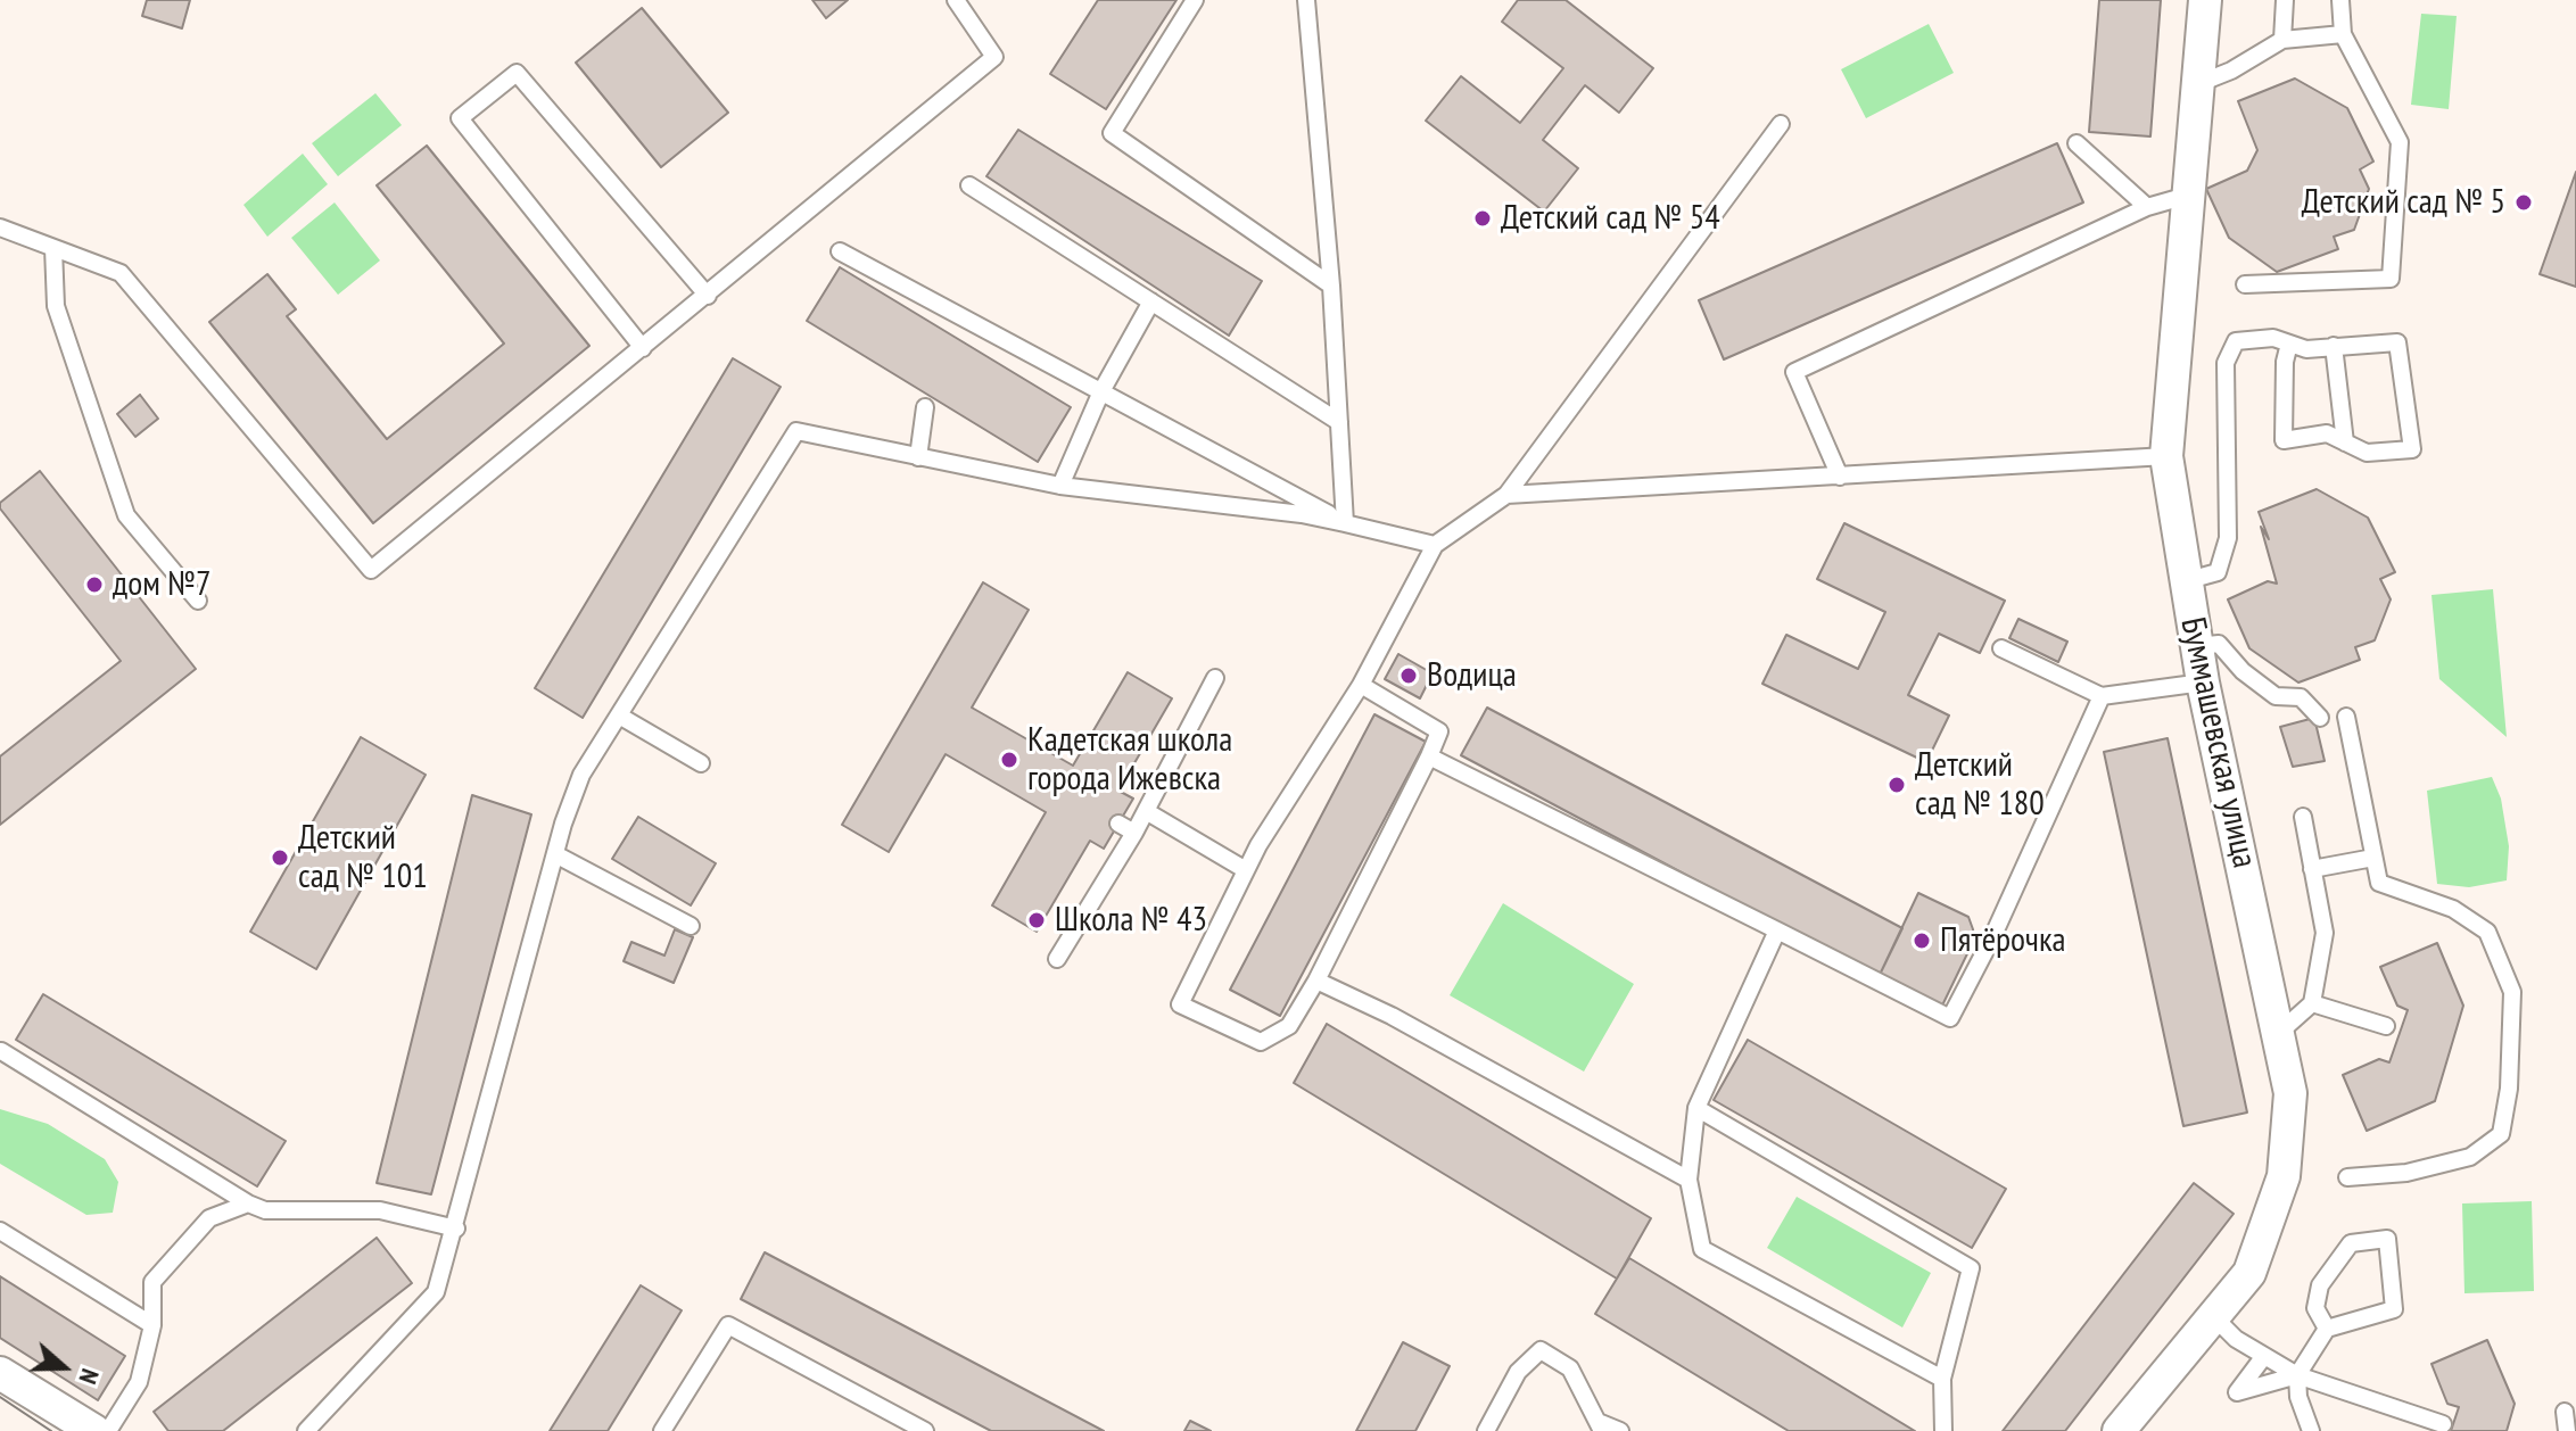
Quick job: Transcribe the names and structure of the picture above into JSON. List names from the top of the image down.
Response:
{
  "streets": {
    "street": ["Буммашевская улица"]
  },
  "places": [
    "Детский сад № 5",
    "Детский сад № 54",
    "дом №7",
    "Водица",
    "Кадетская школа города Ижевска",
    "Детский сад № 180",
    "Детский сад № 101",
    "Школа № 43",
    "Пятёрочка"
  ],
  "north": "right"
}
